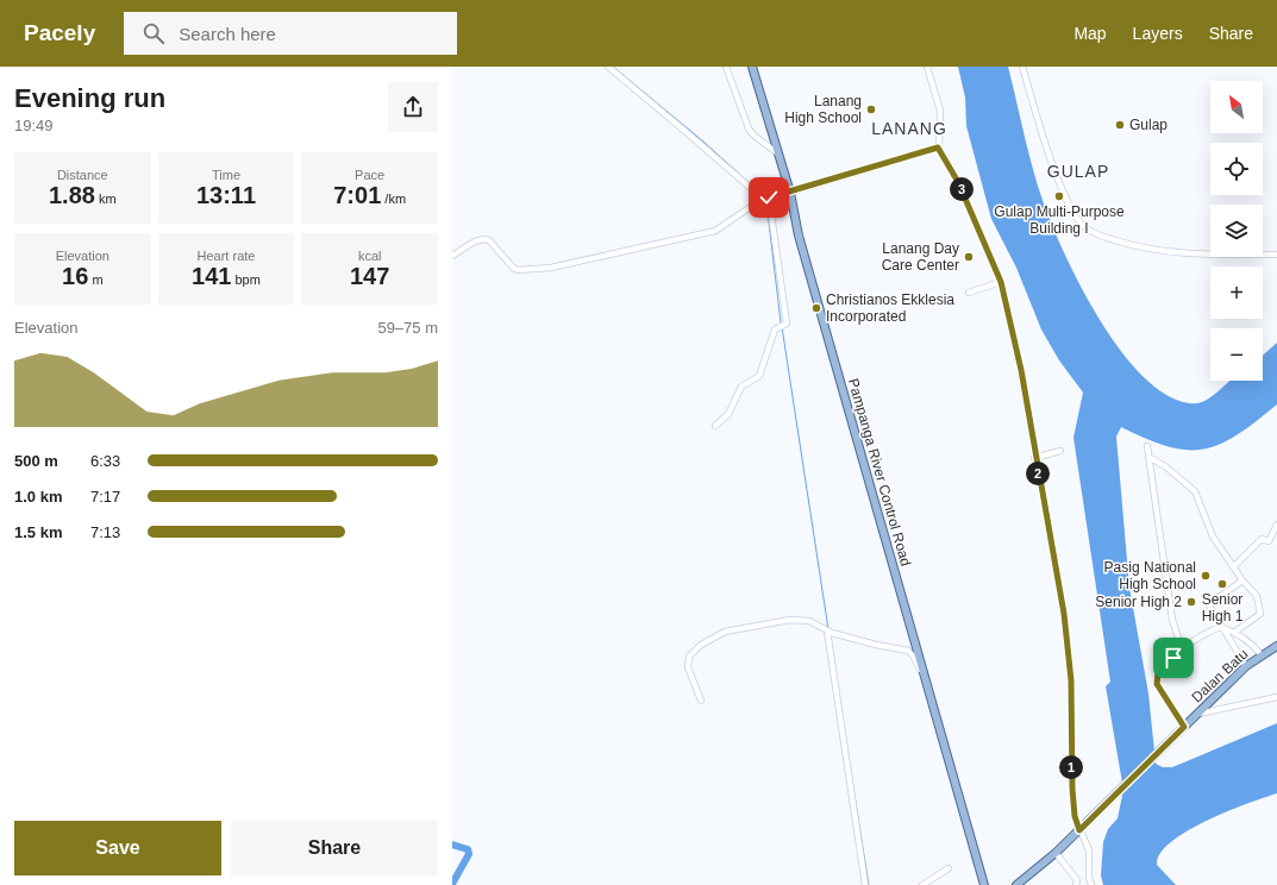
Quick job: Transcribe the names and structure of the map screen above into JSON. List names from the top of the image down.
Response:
{
  "streets": {
    "main road": ["Pampanga River Control Road", "Dalan Batu"]
  },
  "districts": ["LANANG", "GULAP"],
  "places": [
    "Lanang High School",
    "Gulap",
    "Gulap Multi-Purpose Building I",
    "Lanang Day Care Center",
    "Christianos Ekklesia Incorporated",
    "Pasig National High School",
    "Senior High 1",
    "Senior High 2"
  ],
  "north": "top left",
  "page": {
    "header": "Pacely",
    "search": "Search here",
    "nav": ["Map", "Layers", "Share"],
    "heading": ["Evening run", "19:49"],
    "map_buttons": ["+", "−"],
    "stats": [
      ["Distance", "1.88 km"],
      ["Time", "13:11"],
      ["Pace", "7:01 /km"],
      ["Elevation", "16 m"],
      ["Heart rate", "141 bpm"],
      ["kcal", "147"]
    ],
    "pins": ["3", "2", "1"],
    "chart": ["Elevation", "59–75 m"],
    "list": [
      {
        "name": "500 m",
        "note": "6:33"
      },
      {
        "name": "1.0 km",
        "note": "7:17"
      },
      {
        "name": "1.5 km",
        "note": "7:13"
      }
    ],
    "buttons": ["Save", "Share"]
  }
}
